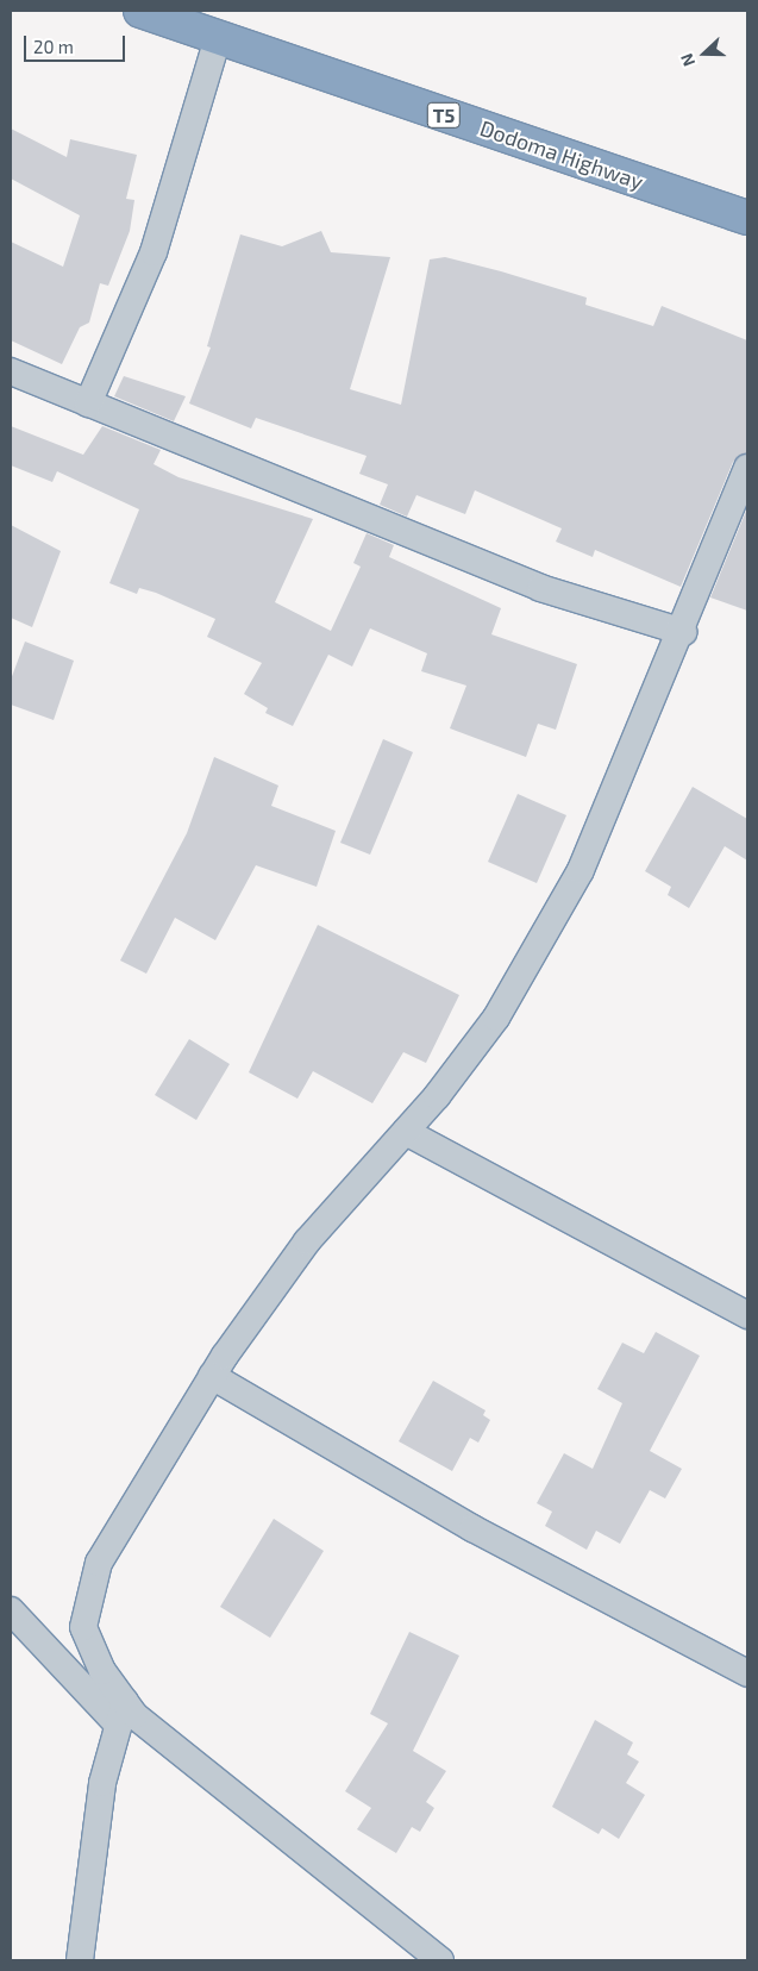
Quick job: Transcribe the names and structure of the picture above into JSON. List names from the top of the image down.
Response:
{
  "streets": {
    "highway": ["T5", "Dodoma Highway"]
  },
  "scale_bar": "20 m",
  "north": "left"
}
